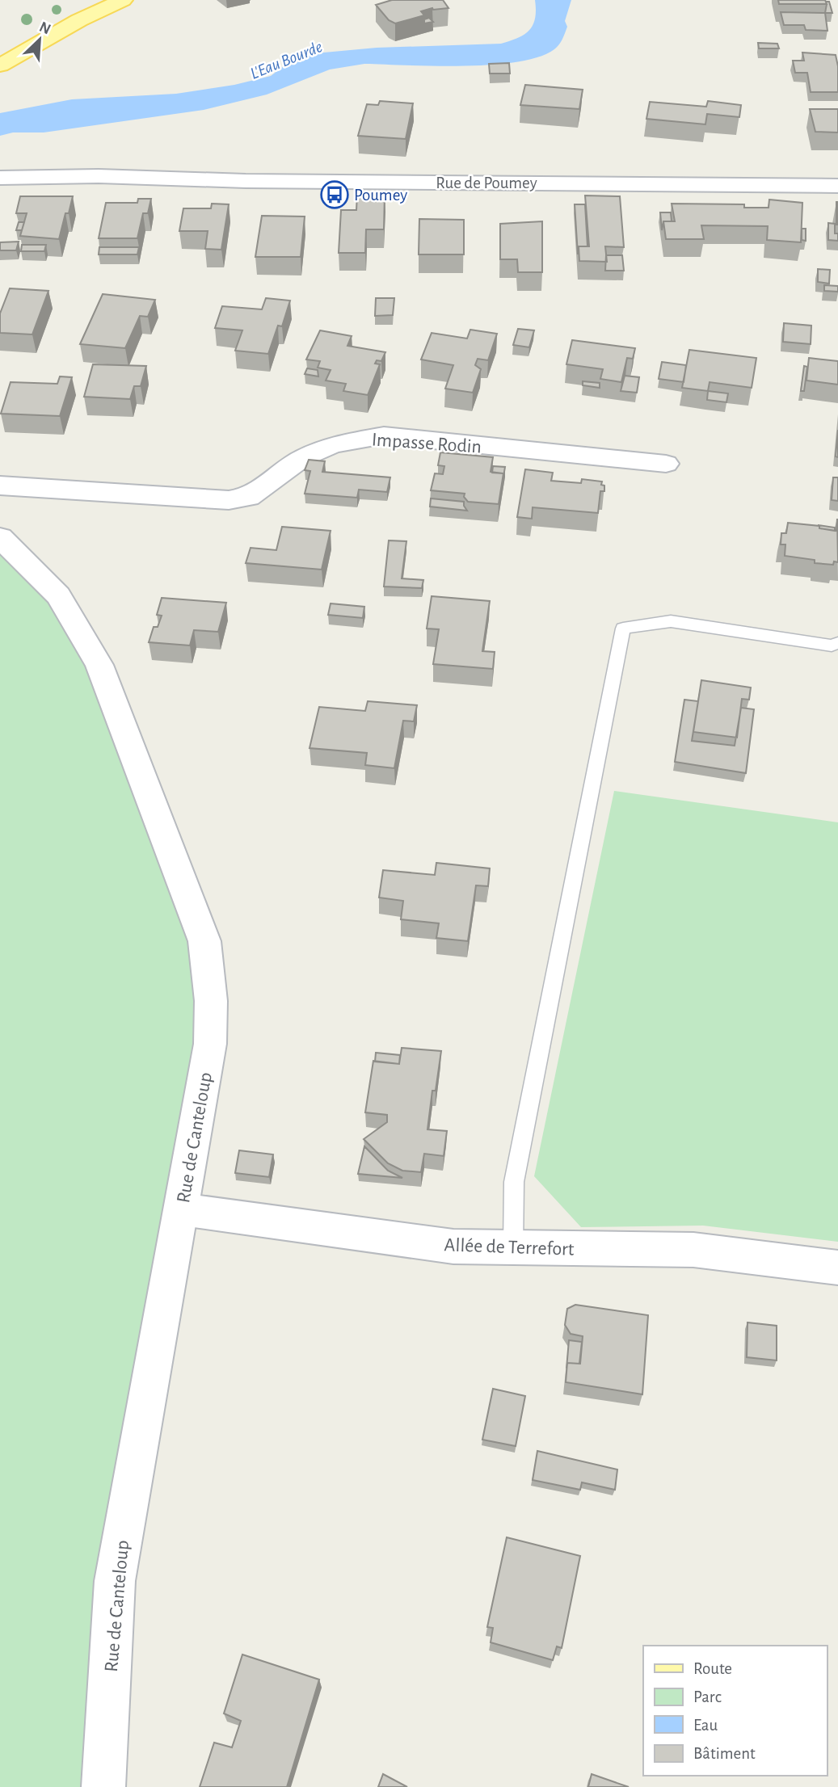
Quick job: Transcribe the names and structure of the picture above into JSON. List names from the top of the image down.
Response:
{
  "streets": {
    "street": [
      "Rue de Poumey",
      "Impasse Rodin",
      "Rue de Canteloup",
      "Allée de Terrefort"
    ]
  },
  "crossings": [
    ["Rue de Canteloup", "Allée de Terrefort"]
  ],
  "water": ["L'Eau Bourde"],
  "places": {
    "bus stop": ["Poumey"]
  },
  "legend": [
    "Route",
    "Parc",
    "Eau",
    "Bâtiment"
  ],
  "north": "top right"
}
